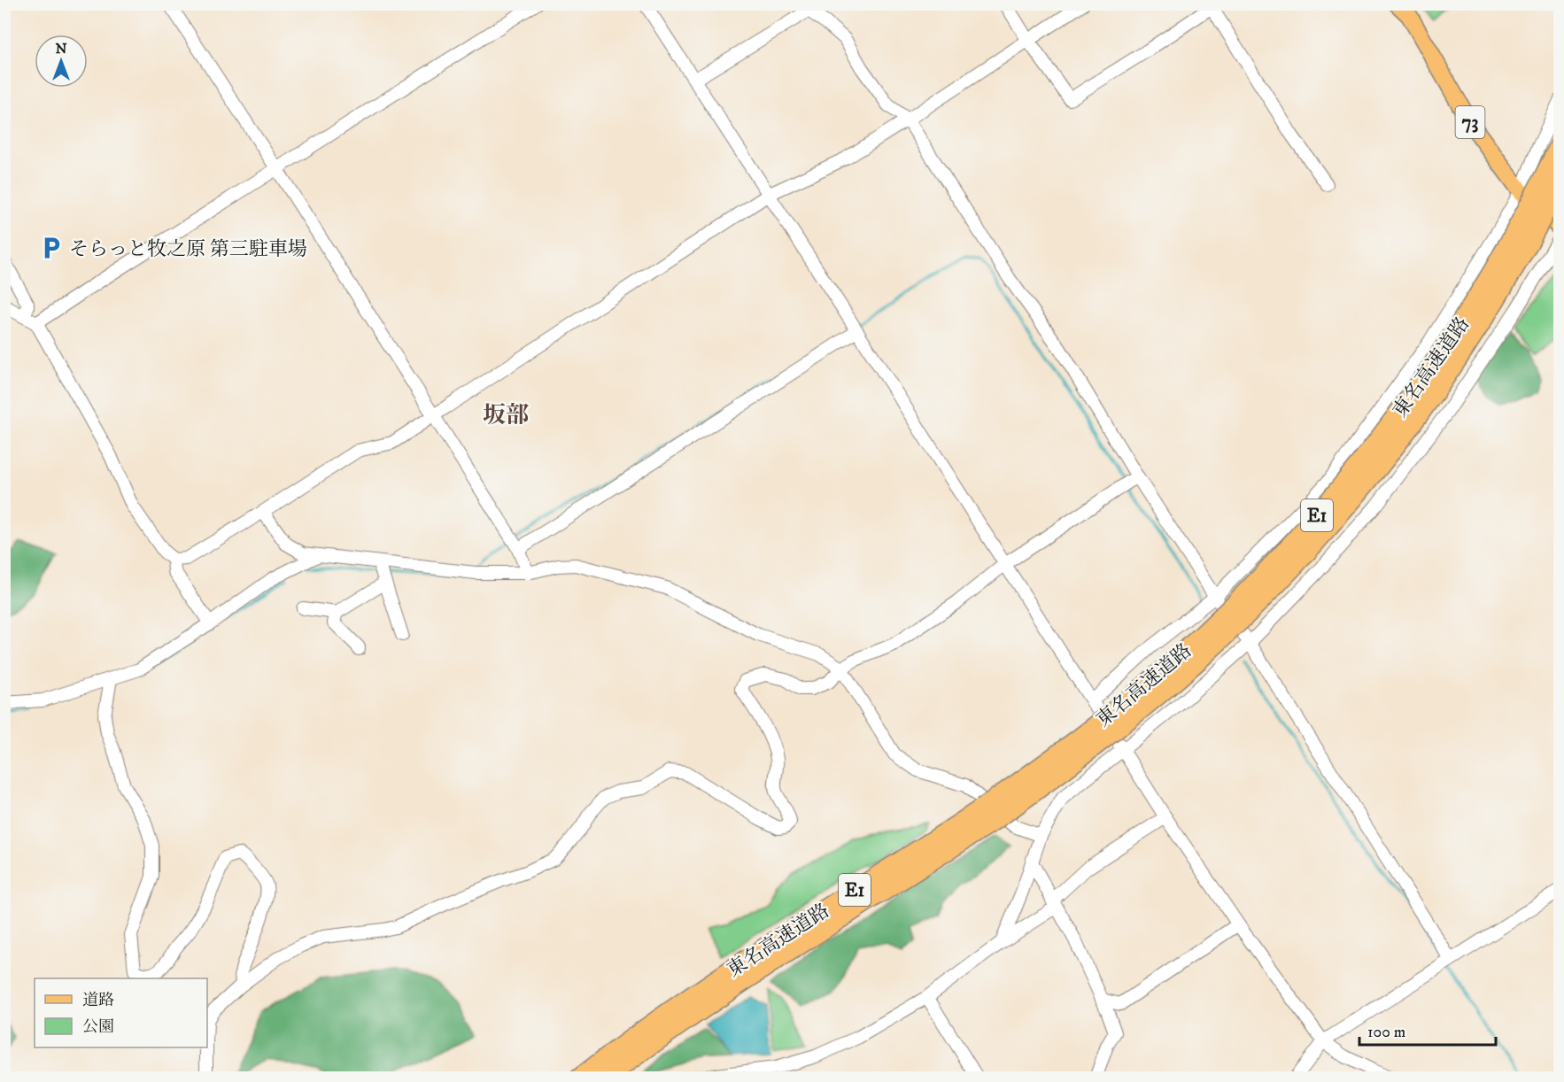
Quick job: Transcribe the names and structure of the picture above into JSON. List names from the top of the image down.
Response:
{
  "streets": {
    "highway": ["東名高速道路", "E1"],
    "main road": ["73"]
  },
  "districts": ["坂部"],
  "places": {
    "parking": ["そらっと牧之原 第三駐車場"]
  },
  "legend": ["道路", "公園"],
  "scale_bar": "100 m",
  "north": "top"
}
